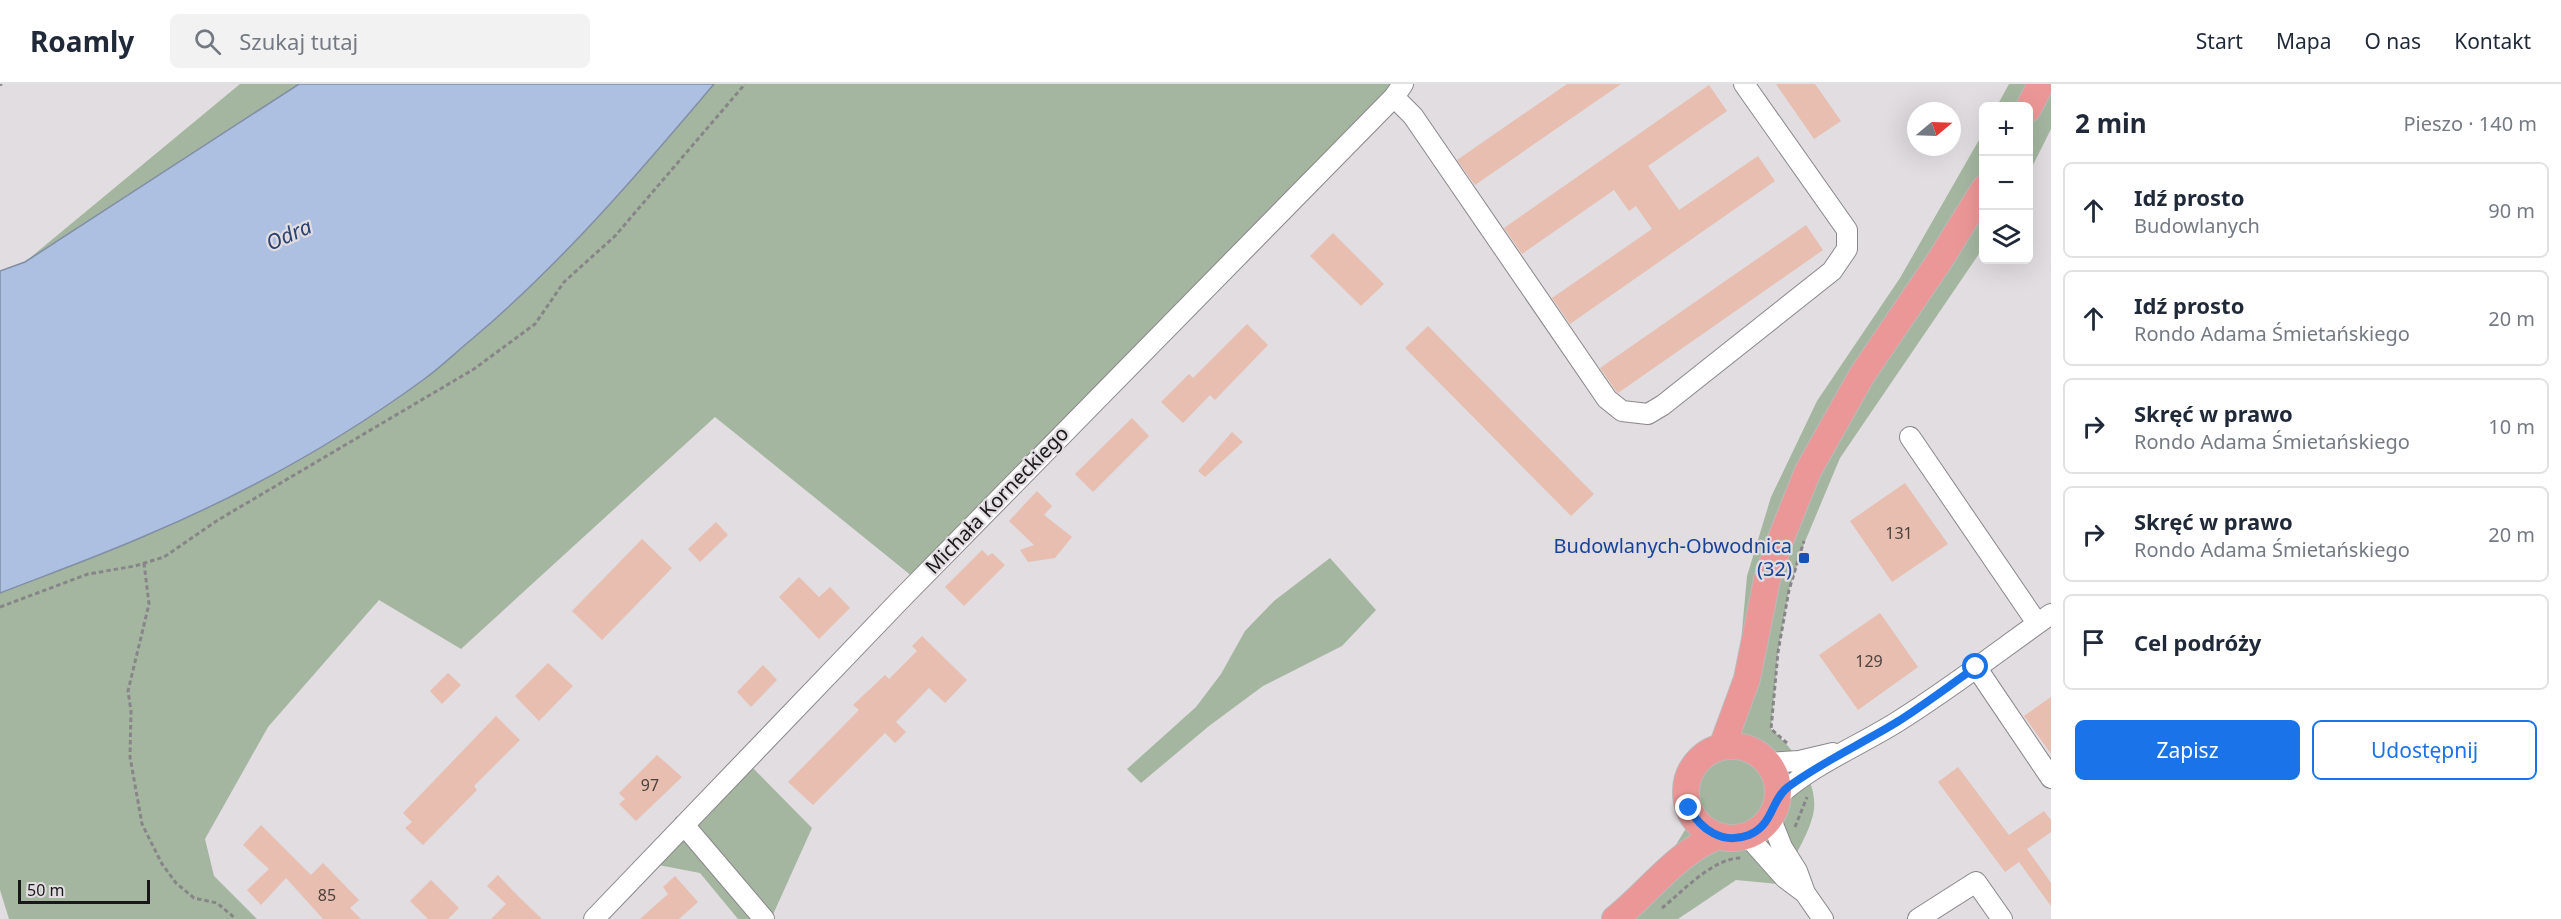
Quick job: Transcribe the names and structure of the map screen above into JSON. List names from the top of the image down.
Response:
{
  "streets": {
    "street": ["Michała Korneckiego"]
  },
  "water": ["Odra"],
  "places": {
    "transit": ["Budowlanych-Obwodnica (32)"]
  },
  "house_numbers": [
    "131",
    "129",
    "97",
    "85"
  ],
  "scale_bar": "50 m",
  "north": "right",
  "page": {
    "header": "Roamly",
    "search": "Szukaj tutaj",
    "nav": [
      "Start",
      "Mapa",
      "O nas",
      "Kontakt"
    ],
    "heading": ["2 min", "Pieszo · 140 m"],
    "map_buttons": ["+", "−"],
    "list": [
      ["Idź prosto", "Budowlanych", "90 m"],
      ["Idź prosto", "Rondo Adama Śmietańskiego", "20 m"],
      ["Skręć w prawo", "Rondo Adama Śmietańskiego", "10 m"],
      ["Skręć w prawo", "Rondo Adama Śmietańskiego", "20 m"],
      "Cel podróży"
    ],
    "buttons": ["Zapisz", "Udostępnij"],
    "scale": "50 m"
  }
}
